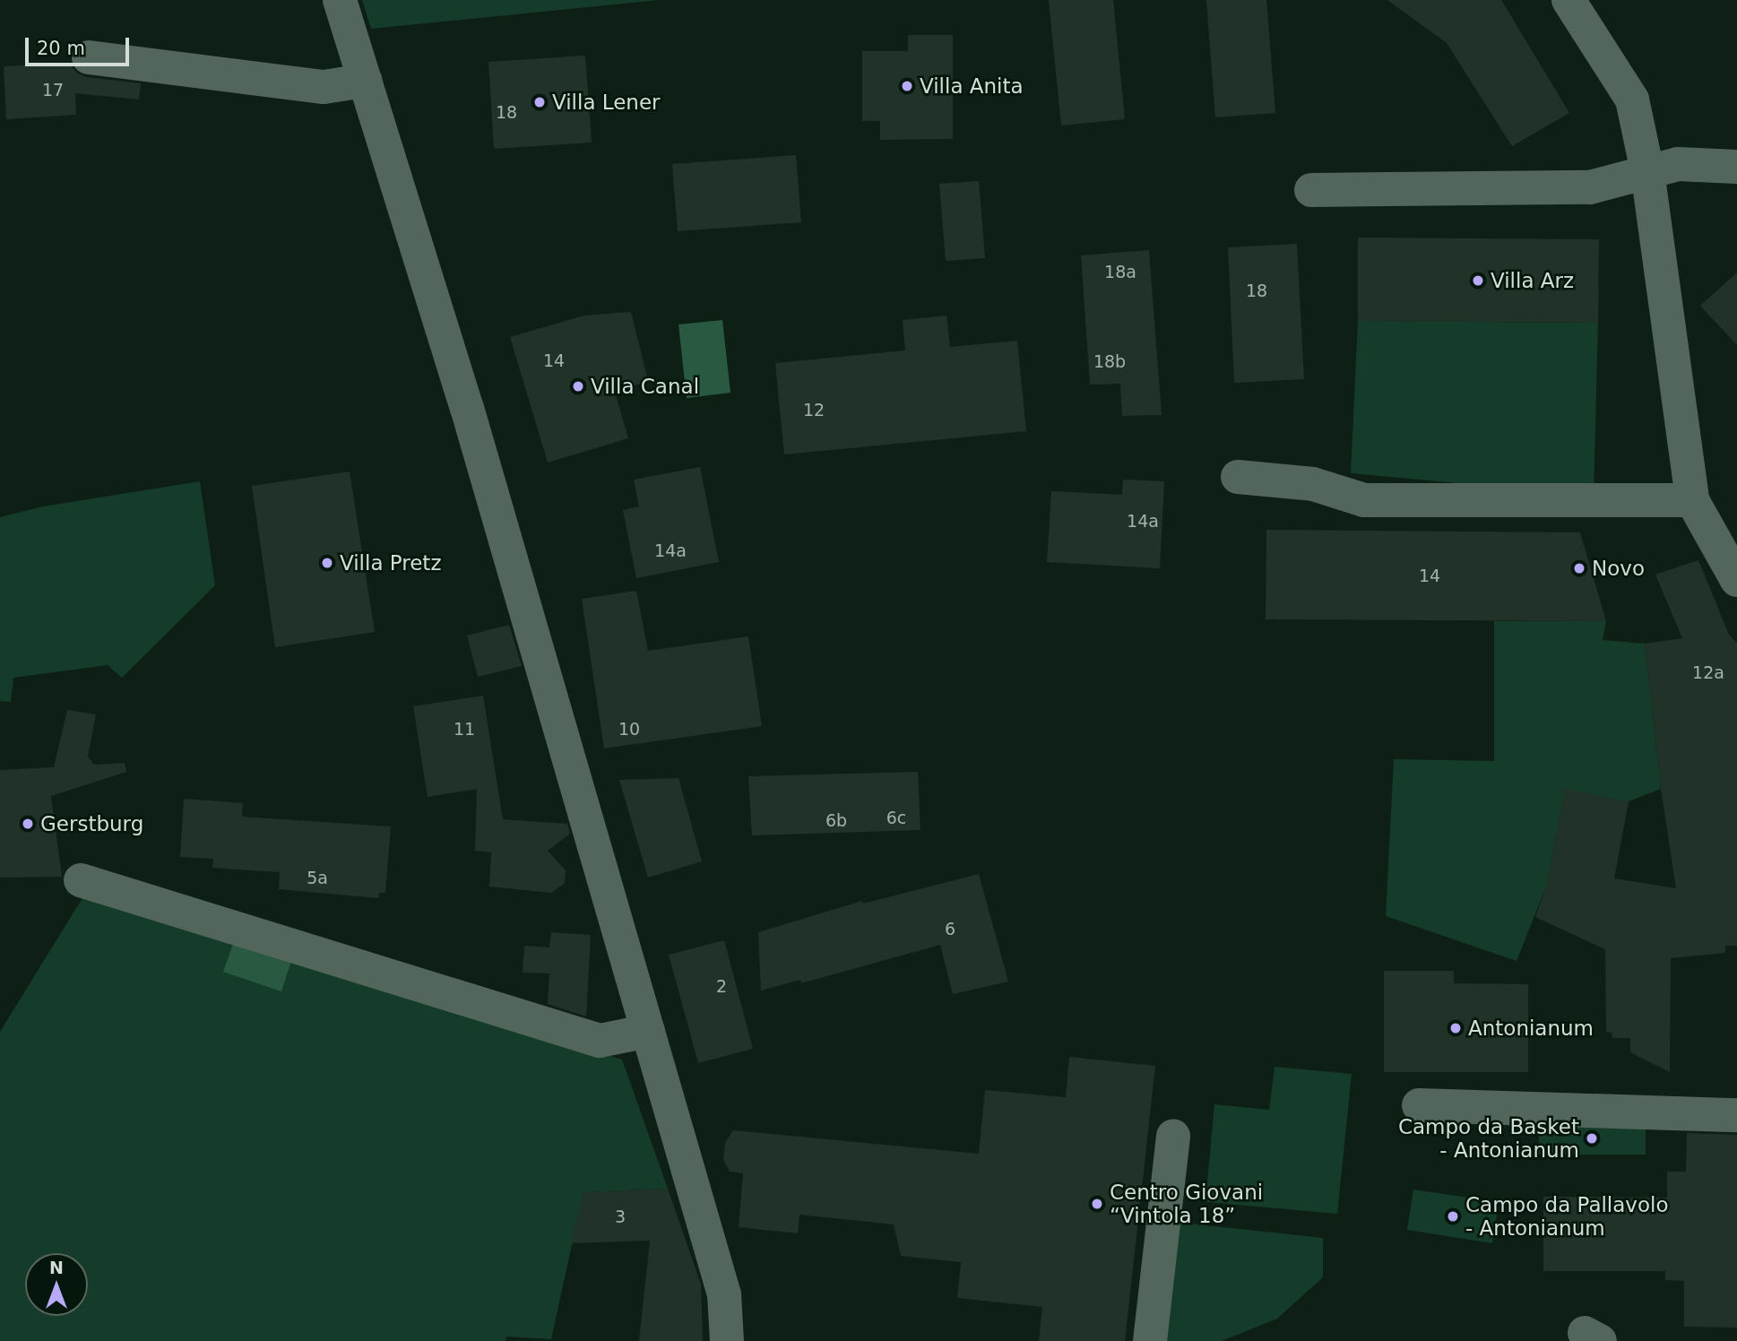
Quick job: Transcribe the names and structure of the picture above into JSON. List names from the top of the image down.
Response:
{
  "places": [
    "Villa Anita",
    "Villa Lener",
    "Villa Arz",
    "Villa Canal",
    "Villa Pretz",
    "Novo",
    "Gerstburg",
    "Antonianum",
    "Campo da Basket - Antonianum",
    "Centro Giovani “Vintola 18”",
    "Campo da Pallavolo - Antonianum"
  ],
  "house_numbers": [
    "17",
    "18",
    "18a",
    "18",
    "14",
    "18b",
    "12",
    "14a",
    "14a",
    "14",
    "12a",
    "11",
    "10",
    "6c",
    "6b",
    "5a",
    "6",
    "2",
    "3"
  ],
  "scale_bar": "20 m",
  "north": "top"
}
